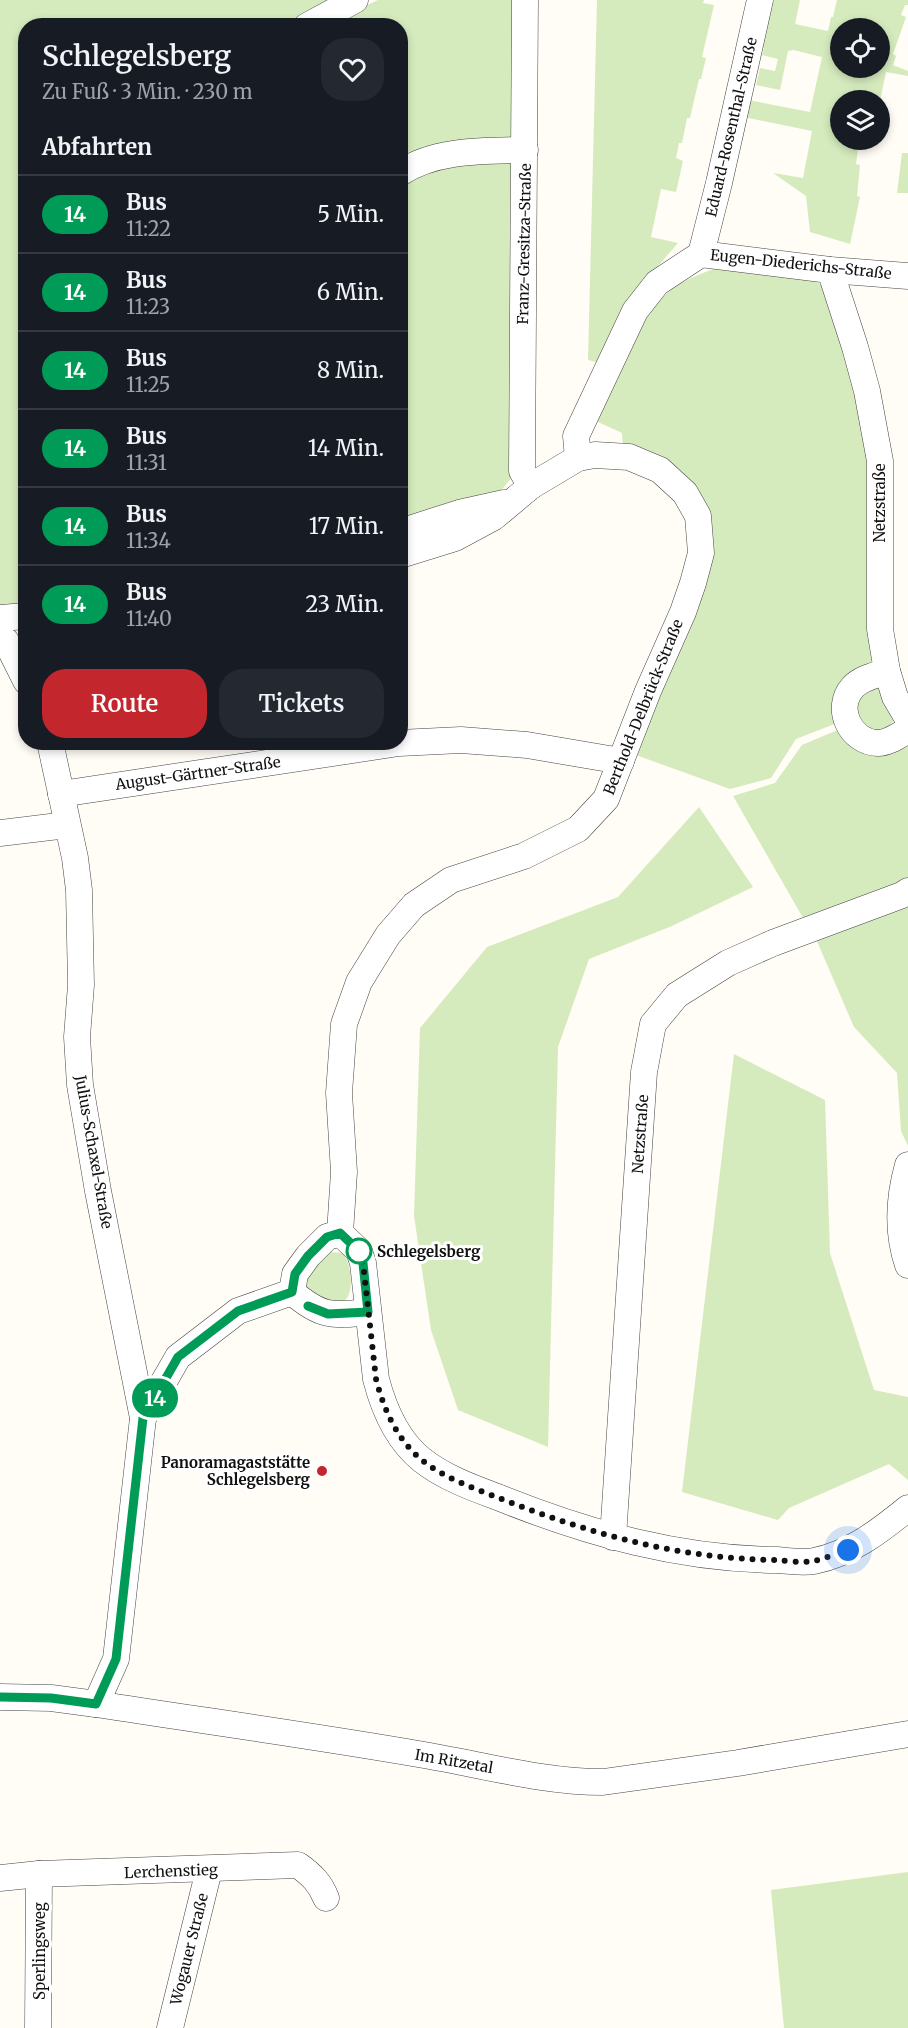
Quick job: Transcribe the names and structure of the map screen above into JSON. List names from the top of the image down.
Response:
{
  "streets": {
    "street": [
      "Eduard-Rosenthal-Straße",
      "Franz-Gresitza-Straße",
      "Eugen-Diederichs-Straße",
      "Netzstraße",
      "Berthold-Delbrück-Straße",
      "August-Gärtner-Straße",
      "Julius-Schaxel-Straße",
      "Im Ritzetal",
      "Lerchenstieg",
      "Wogauer Straße",
      "Sperlingsweg"
    ]
  },
  "crossings": [
    ["Eduard-Rosenthal-Straße", "Eugen-Diederichs-Straße"],
    ["Eugen-Diederichs-Straße", "Netzstraße"],
    ["Eugen-Diederichs-Straße", "Berthold-Delbrück-Straße"],
    ["Berthold-Delbrück-Straße", "August-Gärtner-Straße"],
    ["August-Gärtner-Straße", "Julius-Schaxel-Straße"],
    ["Lerchenstieg", "Wogauer Straße"],
    ["Lerchenstieg", "Sperlingsweg"]
  ],
  "places": ["Schlegelsberg", "Panoramagaststätte Schlegelsberg"],
  "lines": ["bus line 14"],
  "page": {
    "on_map": "14",
    "heading": [
      ["Schlegelsberg", "Zu Fuß · 3 Min. · 230 m"],
      "Abfahrten"
    ],
    "list": [
      {
        "mark": "14",
        "name": "Bus",
        "note": "11:22",
        "value": "5 Min."
      },
      {
        "mark": "14",
        "name": "Bus",
        "note": "11:23",
        "value": "6 Min."
      },
      {
        "mark": "14",
        "name": "Bus",
        "note": "11:25",
        "value": "8 Min."
      },
      {
        "mark": "14",
        "name": "Bus",
        "note": "11:31",
        "value": "14 Min."
      },
      {
        "mark": "14",
        "name": "Bus",
        "note": "11:34",
        "value": "17 Min."
      },
      {
        "mark": "14",
        "name": "Bus",
        "note": "11:40",
        "value": "23 Min."
      }
    ],
    "buttons": ["Route", "Tickets"]
  }
}
